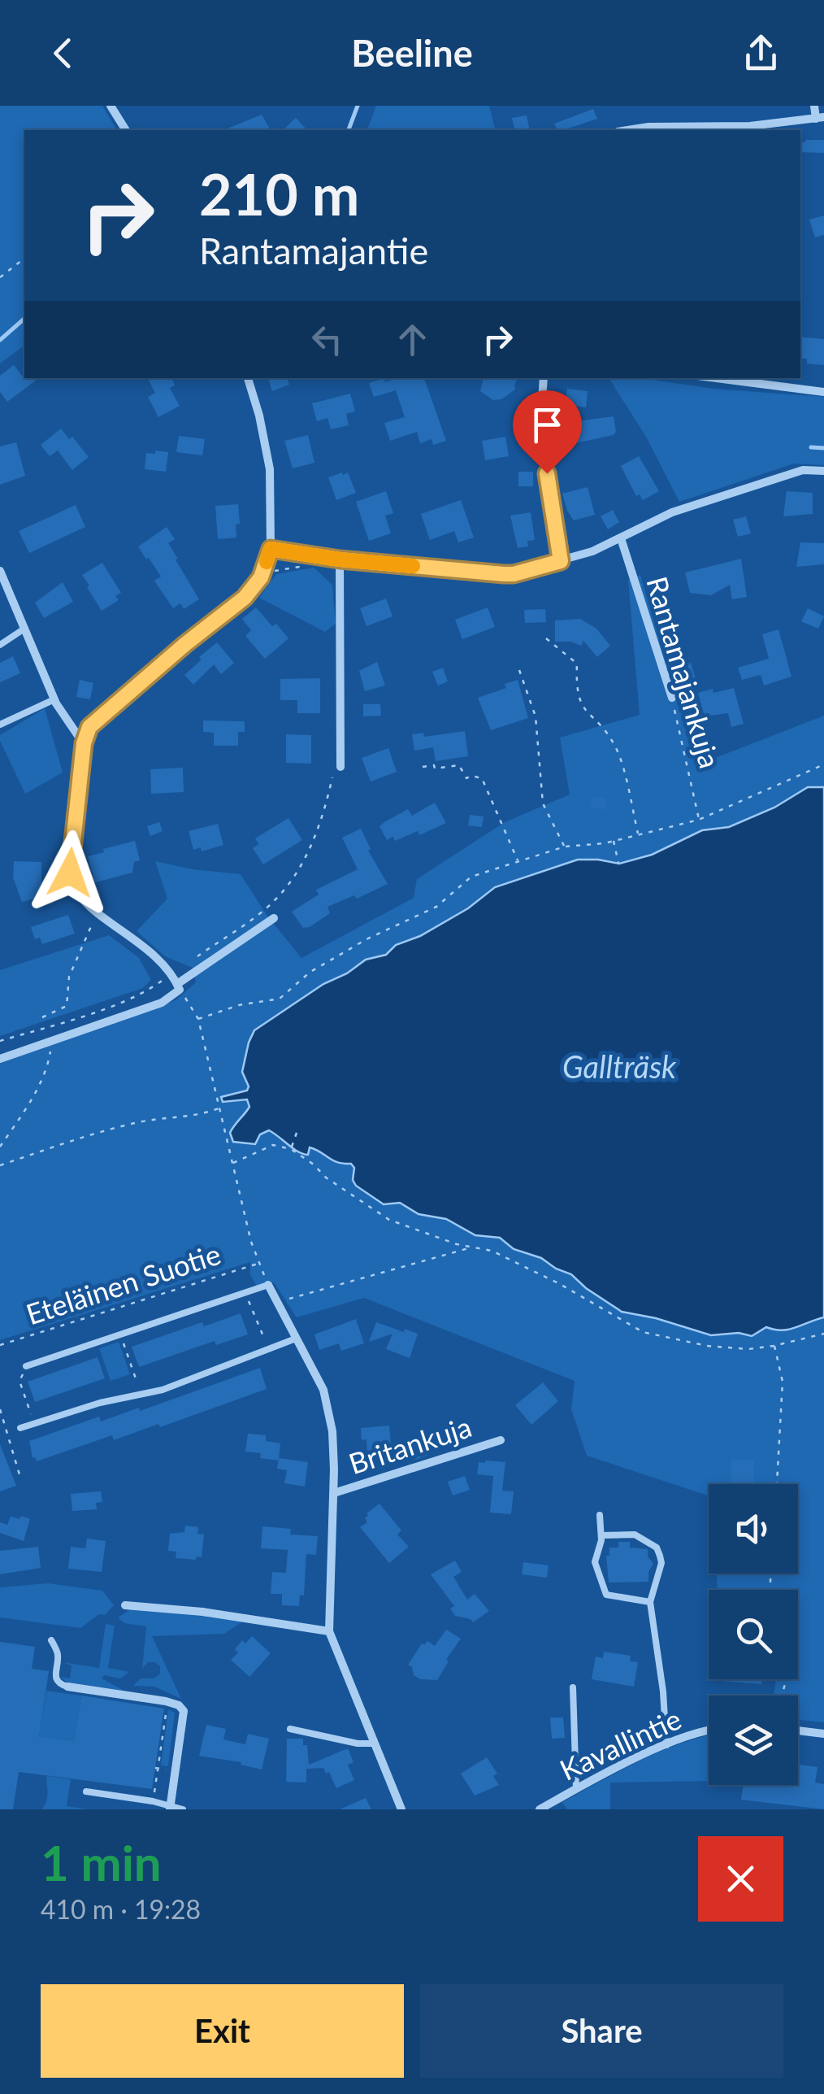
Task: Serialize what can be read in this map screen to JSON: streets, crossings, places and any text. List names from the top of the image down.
{
  "streets": {
    "street": ["Rantamajankuja", "Britankuja", "Kavallintie"],
    "path": ["Eteläinen Suotie"]
  },
  "water": ["Gallträsk"],
  "page": {
    "header": "Beeline",
    "turn": ["210 m", "Rantamajantie"],
    "heading": ["1 min", "410 m · 19:28"],
    "buttons": ["Exit", "Share"]
  }
}
